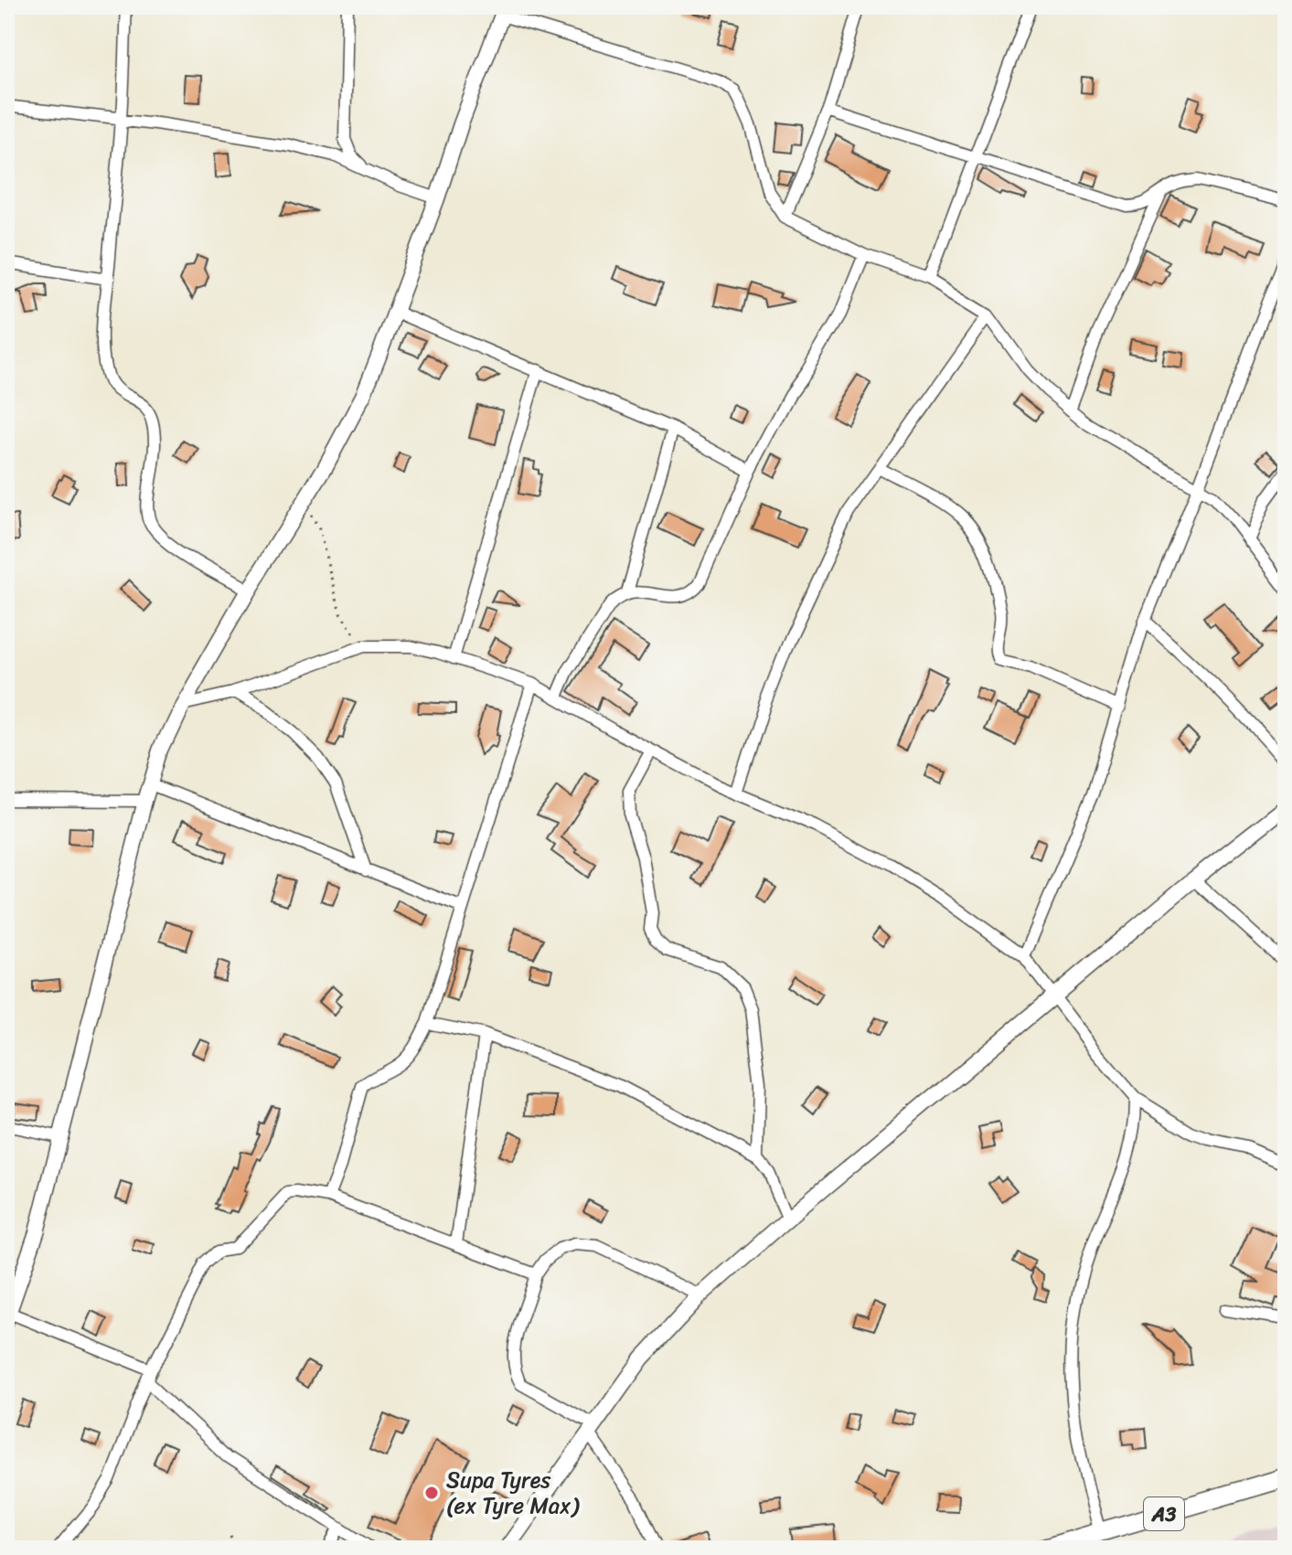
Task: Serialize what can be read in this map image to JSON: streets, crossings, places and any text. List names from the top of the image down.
{
  "streets": {
    "highway": ["A3"]
  },
  "places": ["Supa Tyres (ex Tyre Max)"]
}
